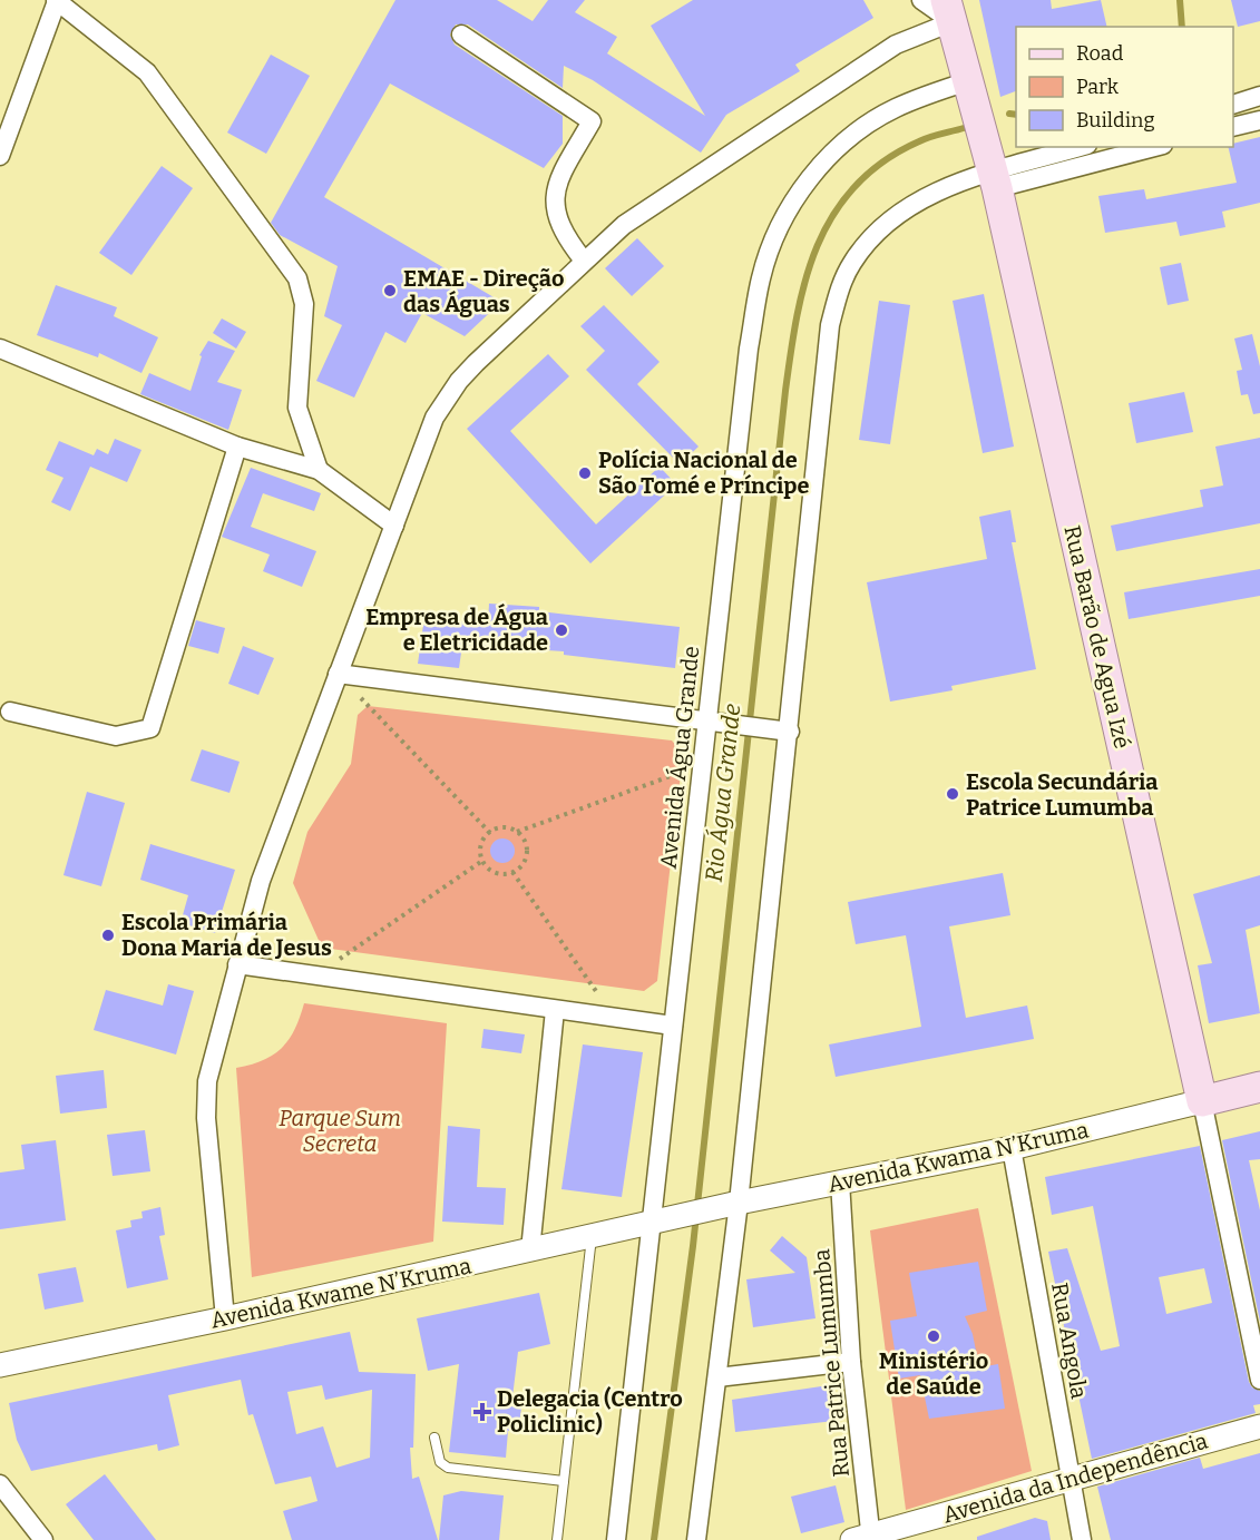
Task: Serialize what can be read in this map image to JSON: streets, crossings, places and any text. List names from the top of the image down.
{
  "streets": {
    "main road": ["Rua Barão de Agua Izé"],
    "street": [
      "Avenida Água Grande",
      "Avenida Kwama N’Kruma",
      "Avenida Kwame N’Kruma",
      "Rua Angola",
      "Rua Patrice Lumumba",
      "Avenida da Independência"
    ]
  },
  "crossings": [
    ["Rua Barão de Agua Izé", "Avenida Água Grande"],
    ["Rua Barão de Agua Izé", "Avenida Kwama N’Kruma"],
    ["Avenida Água Grande", "Avenida Kwame N’Kruma"],
    ["Avenida Kwama N’Kruma", "Avenida Kwame N’Kruma"],
    ["Avenida Kwama N’Kruma", "Rua Angola"],
    ["Avenida Kwama N’Kruma", "Rua Patrice Lumumba"],
    ["Rua Angola", "Avenida da Independência"],
    ["Rua Patrice Lumumba", "Avenida da Independência"]
  ],
  "water": ["Rio Água Grande"],
  "parks": ["Parque Sum Secreta"],
  "places": {
    "other": [
      "EMAE - Direção das Águas",
      "Polícia Nacional de São Tomé e Príncipe",
      "Empresa de Água e Eletricidade",
      "Escola Secundária Patrice Lumumba",
      "Escola Primária Dona Maria de Jesus",
      "Ministério de Saúde"
    ],
    "health": ["Delegacia (Centro Policlinic)"]
  },
  "legend": ["Road", "Park", "Building"]
}
